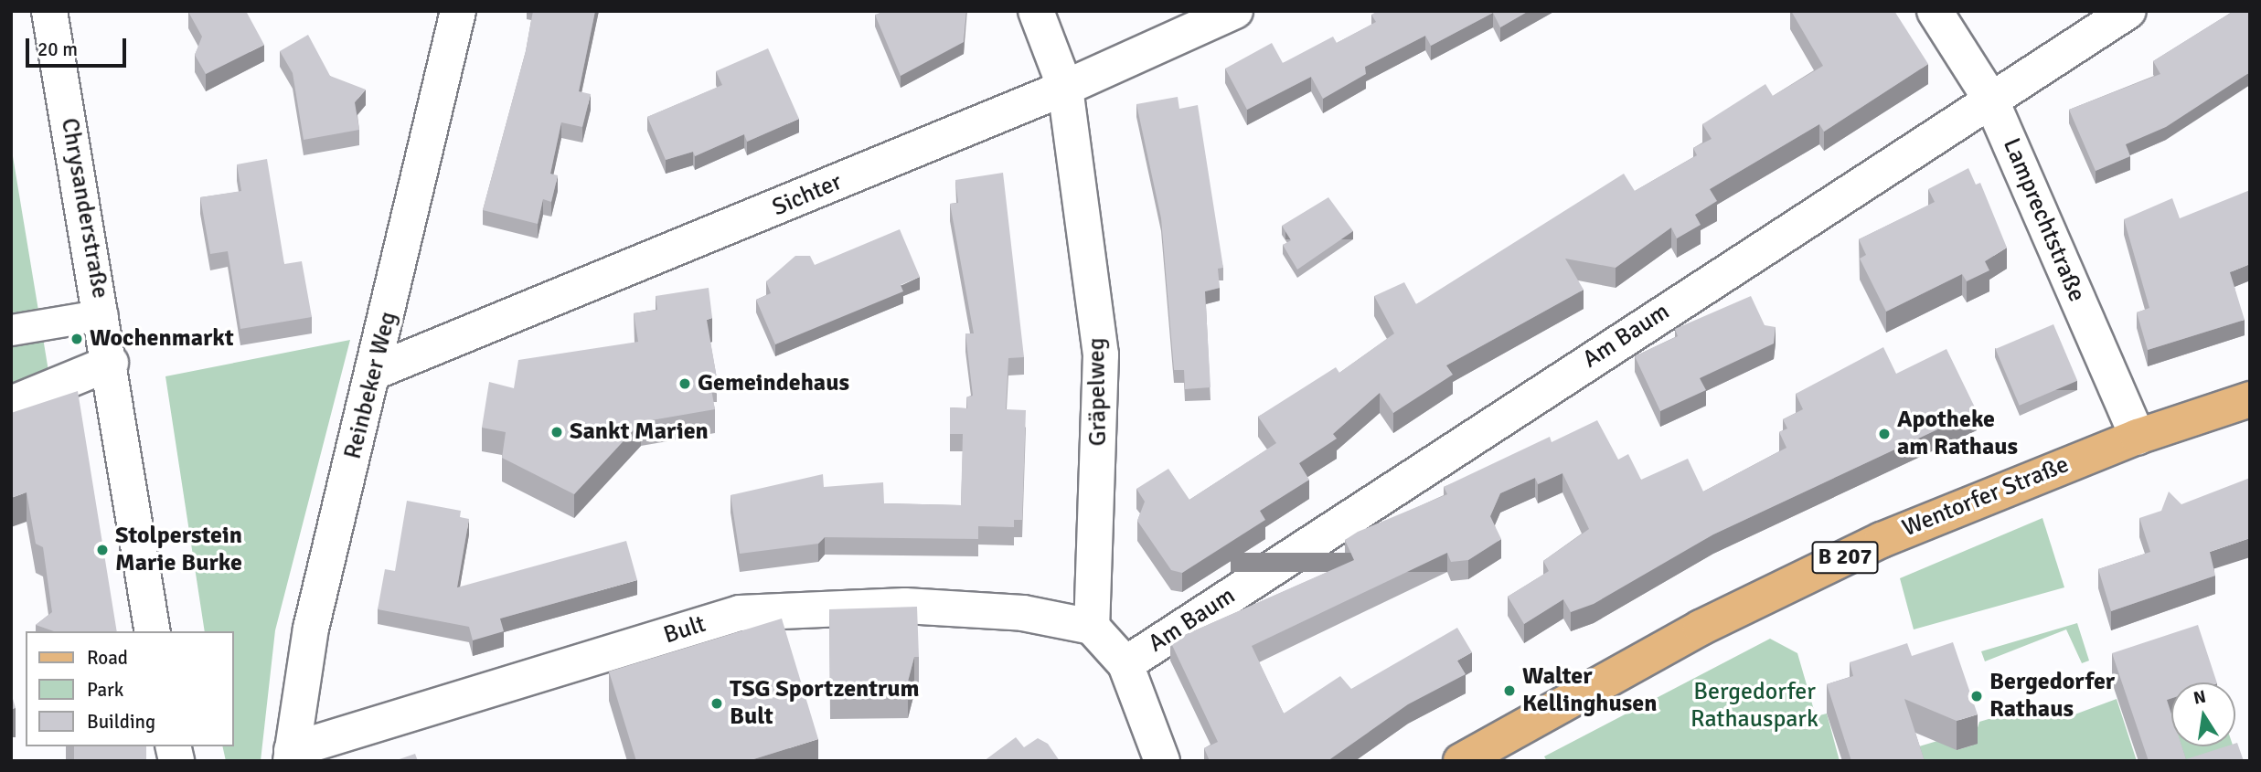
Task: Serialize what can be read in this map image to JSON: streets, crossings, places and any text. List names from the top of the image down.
{
  "streets": {
    "main road": ["Wentorfer Straße", "B 207"],
    "street": [
      "Sichter",
      "Chrysanderstraße",
      "Lamprechtstraße",
      "Am Baum",
      "Reinbeker Weg",
      "Gräpelweg",
      "Bult"
    ]
  },
  "crossings": [
    ["Sichter", "Reinbeker Weg"],
    ["Sichter", "Gräpelweg"],
    ["Lamprechtstraße", "Am Baum"],
    ["Lamprechtstraße", "Wentorfer Straße"],
    ["Reinbeker Weg", "Bult"],
    ["Gräpelweg", "Bult"]
  ],
  "parks": ["Bergedorfer Rathauspark"],
  "places": [
    "Wochenmarkt",
    "Gemeindehaus",
    "Sankt Marien",
    "Apotheke am Rathaus",
    "Stolperstein Marie Burke",
    "Walter Kellinghusen",
    "Bergedorfer Rathaus",
    "TSG Sportzentrum Bult"
  ],
  "legend": ["Road", "Park", "Building"],
  "scale_bar": "20 m",
  "north": "top"
}
